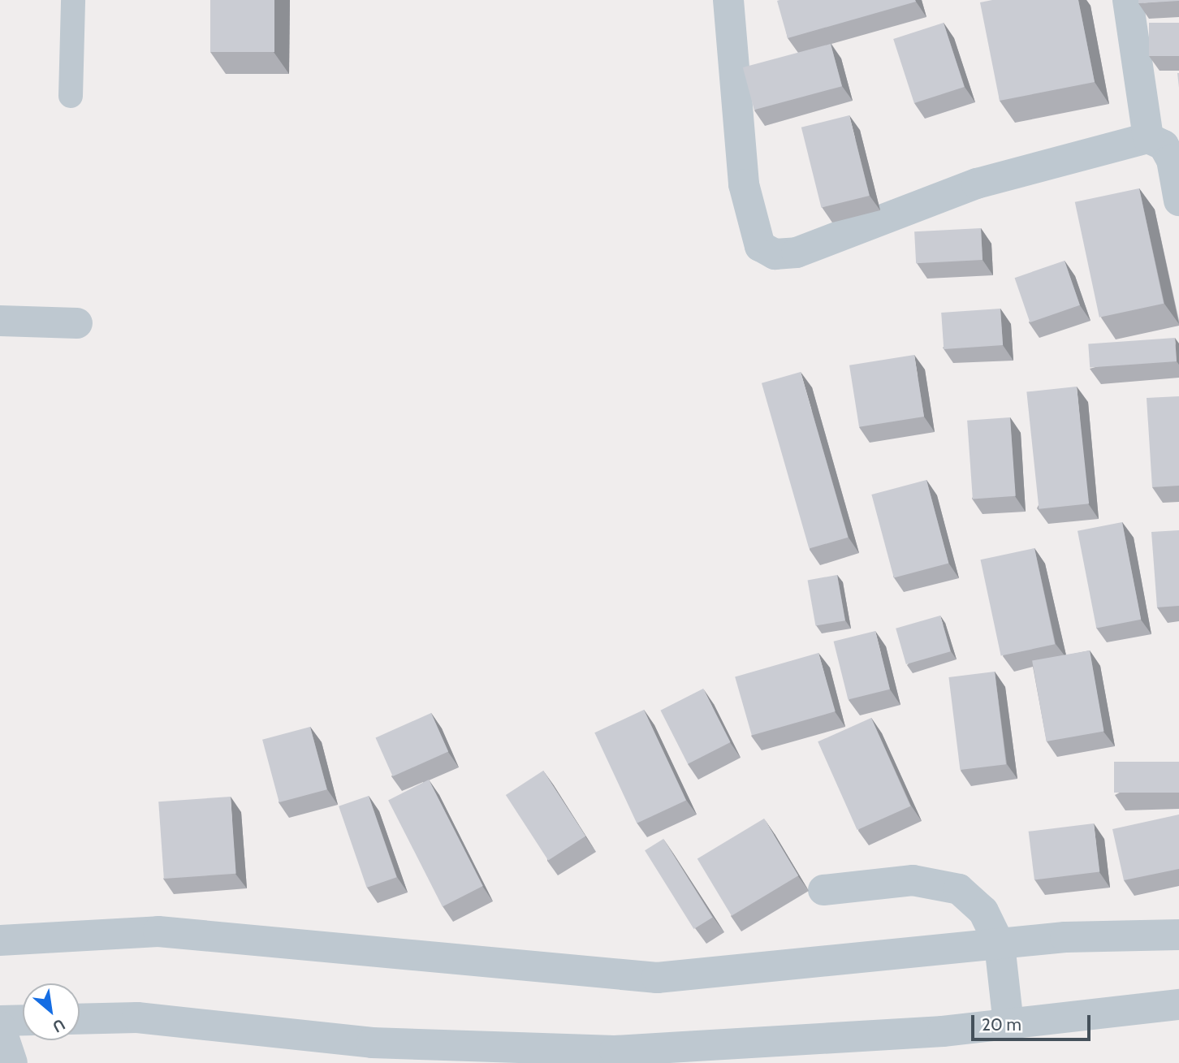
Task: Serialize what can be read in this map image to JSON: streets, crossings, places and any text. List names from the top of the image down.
{
  "scale_bar": "20 m",
  "north": "bottom right"
}
